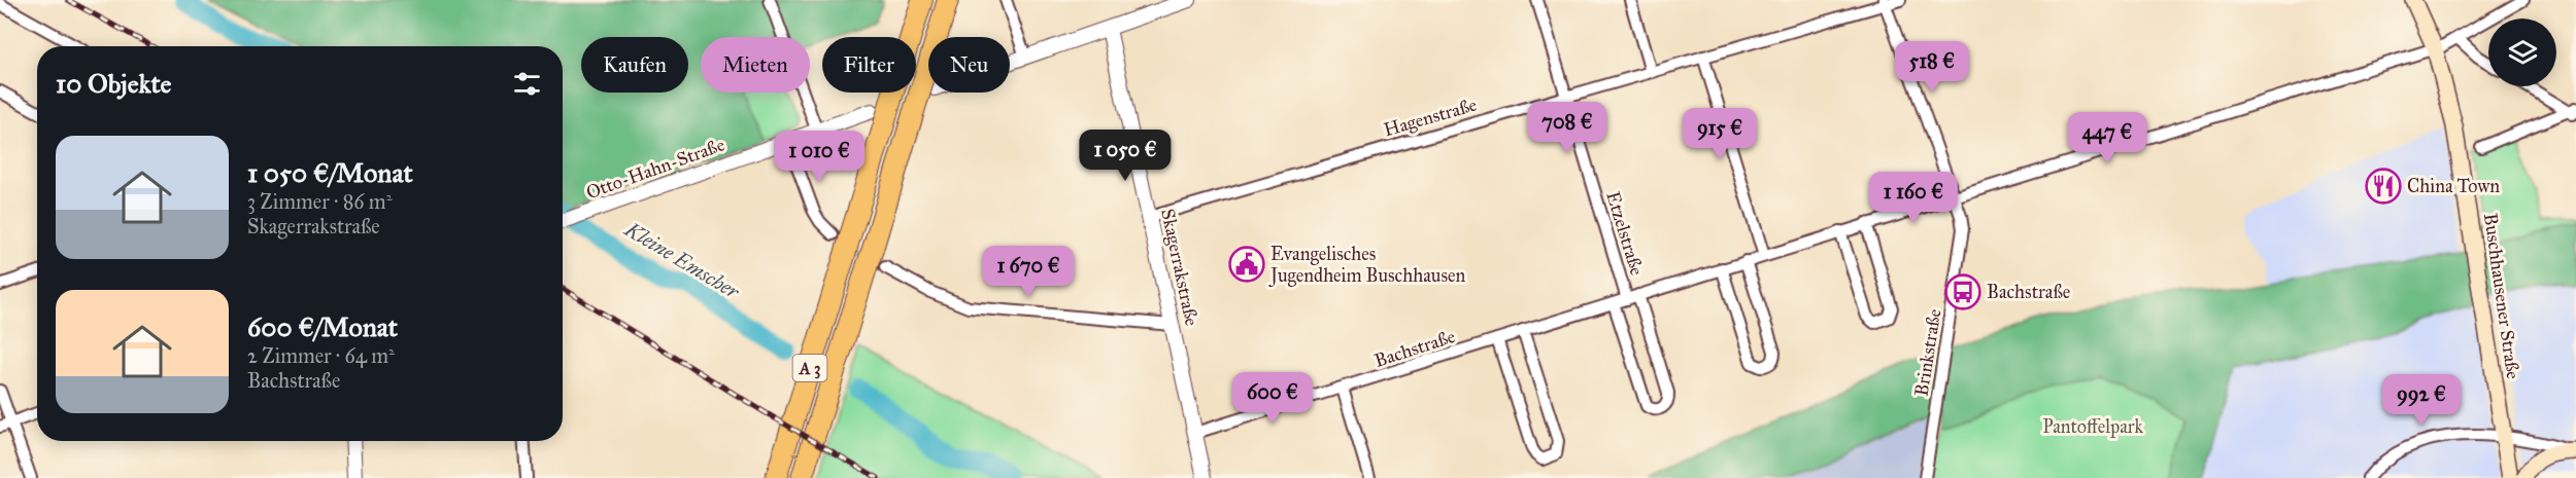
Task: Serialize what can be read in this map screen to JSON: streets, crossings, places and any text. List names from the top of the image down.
{
  "streets": {
    "highway": ["A 3"],
    "main road": ["Buschhausener Straße"],
    "street": [
      "Hagenstraße",
      "Otto-Hahn-Straße",
      "Etzelstraße",
      "Skagerrakstraße",
      "Bachstraße",
      "Brinkstraße"
    ]
  },
  "crossings": [
    ["Hagenstraße", "Etzelstraße"],
    ["Hagenstraße", "Skagerrakstraße"],
    ["Hagenstraße", "Brinkstraße"],
    ["Otto-Hahn-Straße", "A 3"],
    ["Etzelstraße", "Bachstraße"],
    ["Skagerrakstraße", "Bachstraße"],
    ["Buschhausener Straße", "Bachstraße"],
    ["Bachstraße", "Brinkstraße"]
  ],
  "water": ["Kleine Emscher"],
  "parks": ["Pantoffelpark"],
  "places": {
    "restaurant": ["China Town"],
    "public building": ["Evangelisches Jugendheim Buschhausen"],
    "bus stop": ["Bachstraße"]
  },
  "page": {
    "chip": [
      "Kaufen",
      "Mieten",
      "Filter",
      "Neu"
    ],
    "price": [
      "518 €",
      "708 €",
      "915 €",
      "447 €",
      "1 050 €",
      "1 010 €",
      "1 160 €",
      "1 670 €",
      "600 €",
      "992 €"
    ],
    "heading": "10 Objekte",
    "list": [
      {
        "name": "1 050 €/Monat",
        "note": "3 Zimmer · 86 m² · Skagerrakstraße"
      },
      {
        "name": "600 €/Monat",
        "note": "2 Zimmer · 64 m² · Bachstraße"
      }
    ]
  }
}
